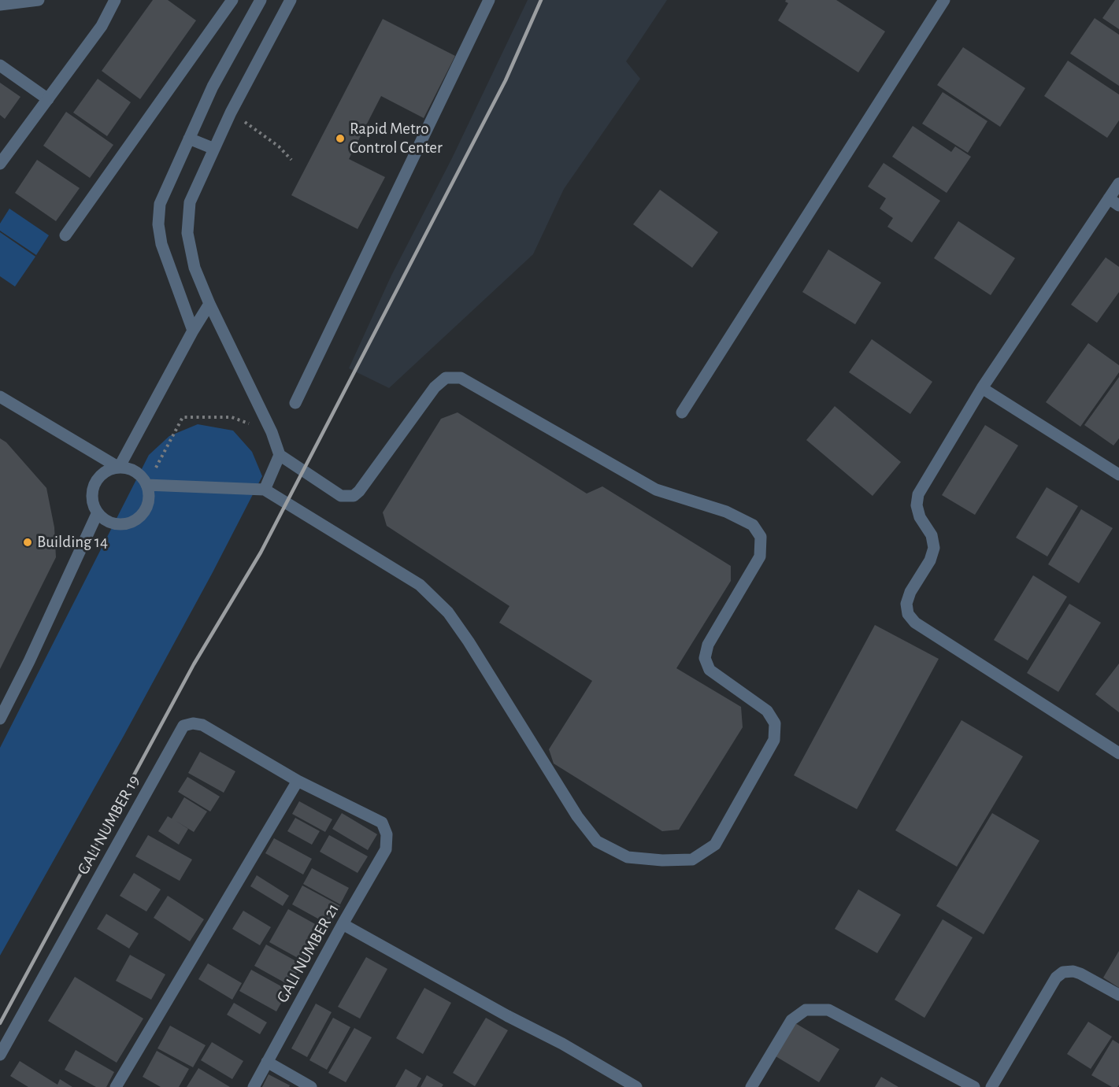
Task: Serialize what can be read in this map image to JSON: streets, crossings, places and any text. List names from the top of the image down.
{
  "streets": {
    "street": ["GALI NUMBER 19", "GALI NUMBER 21"]
  },
  "crossings": [
    ["GALI NUMBER 19", "GALI NUMBER 21"]
  ],
  "places": ["Rapid Metro Control Center", "Building 14"]
}
